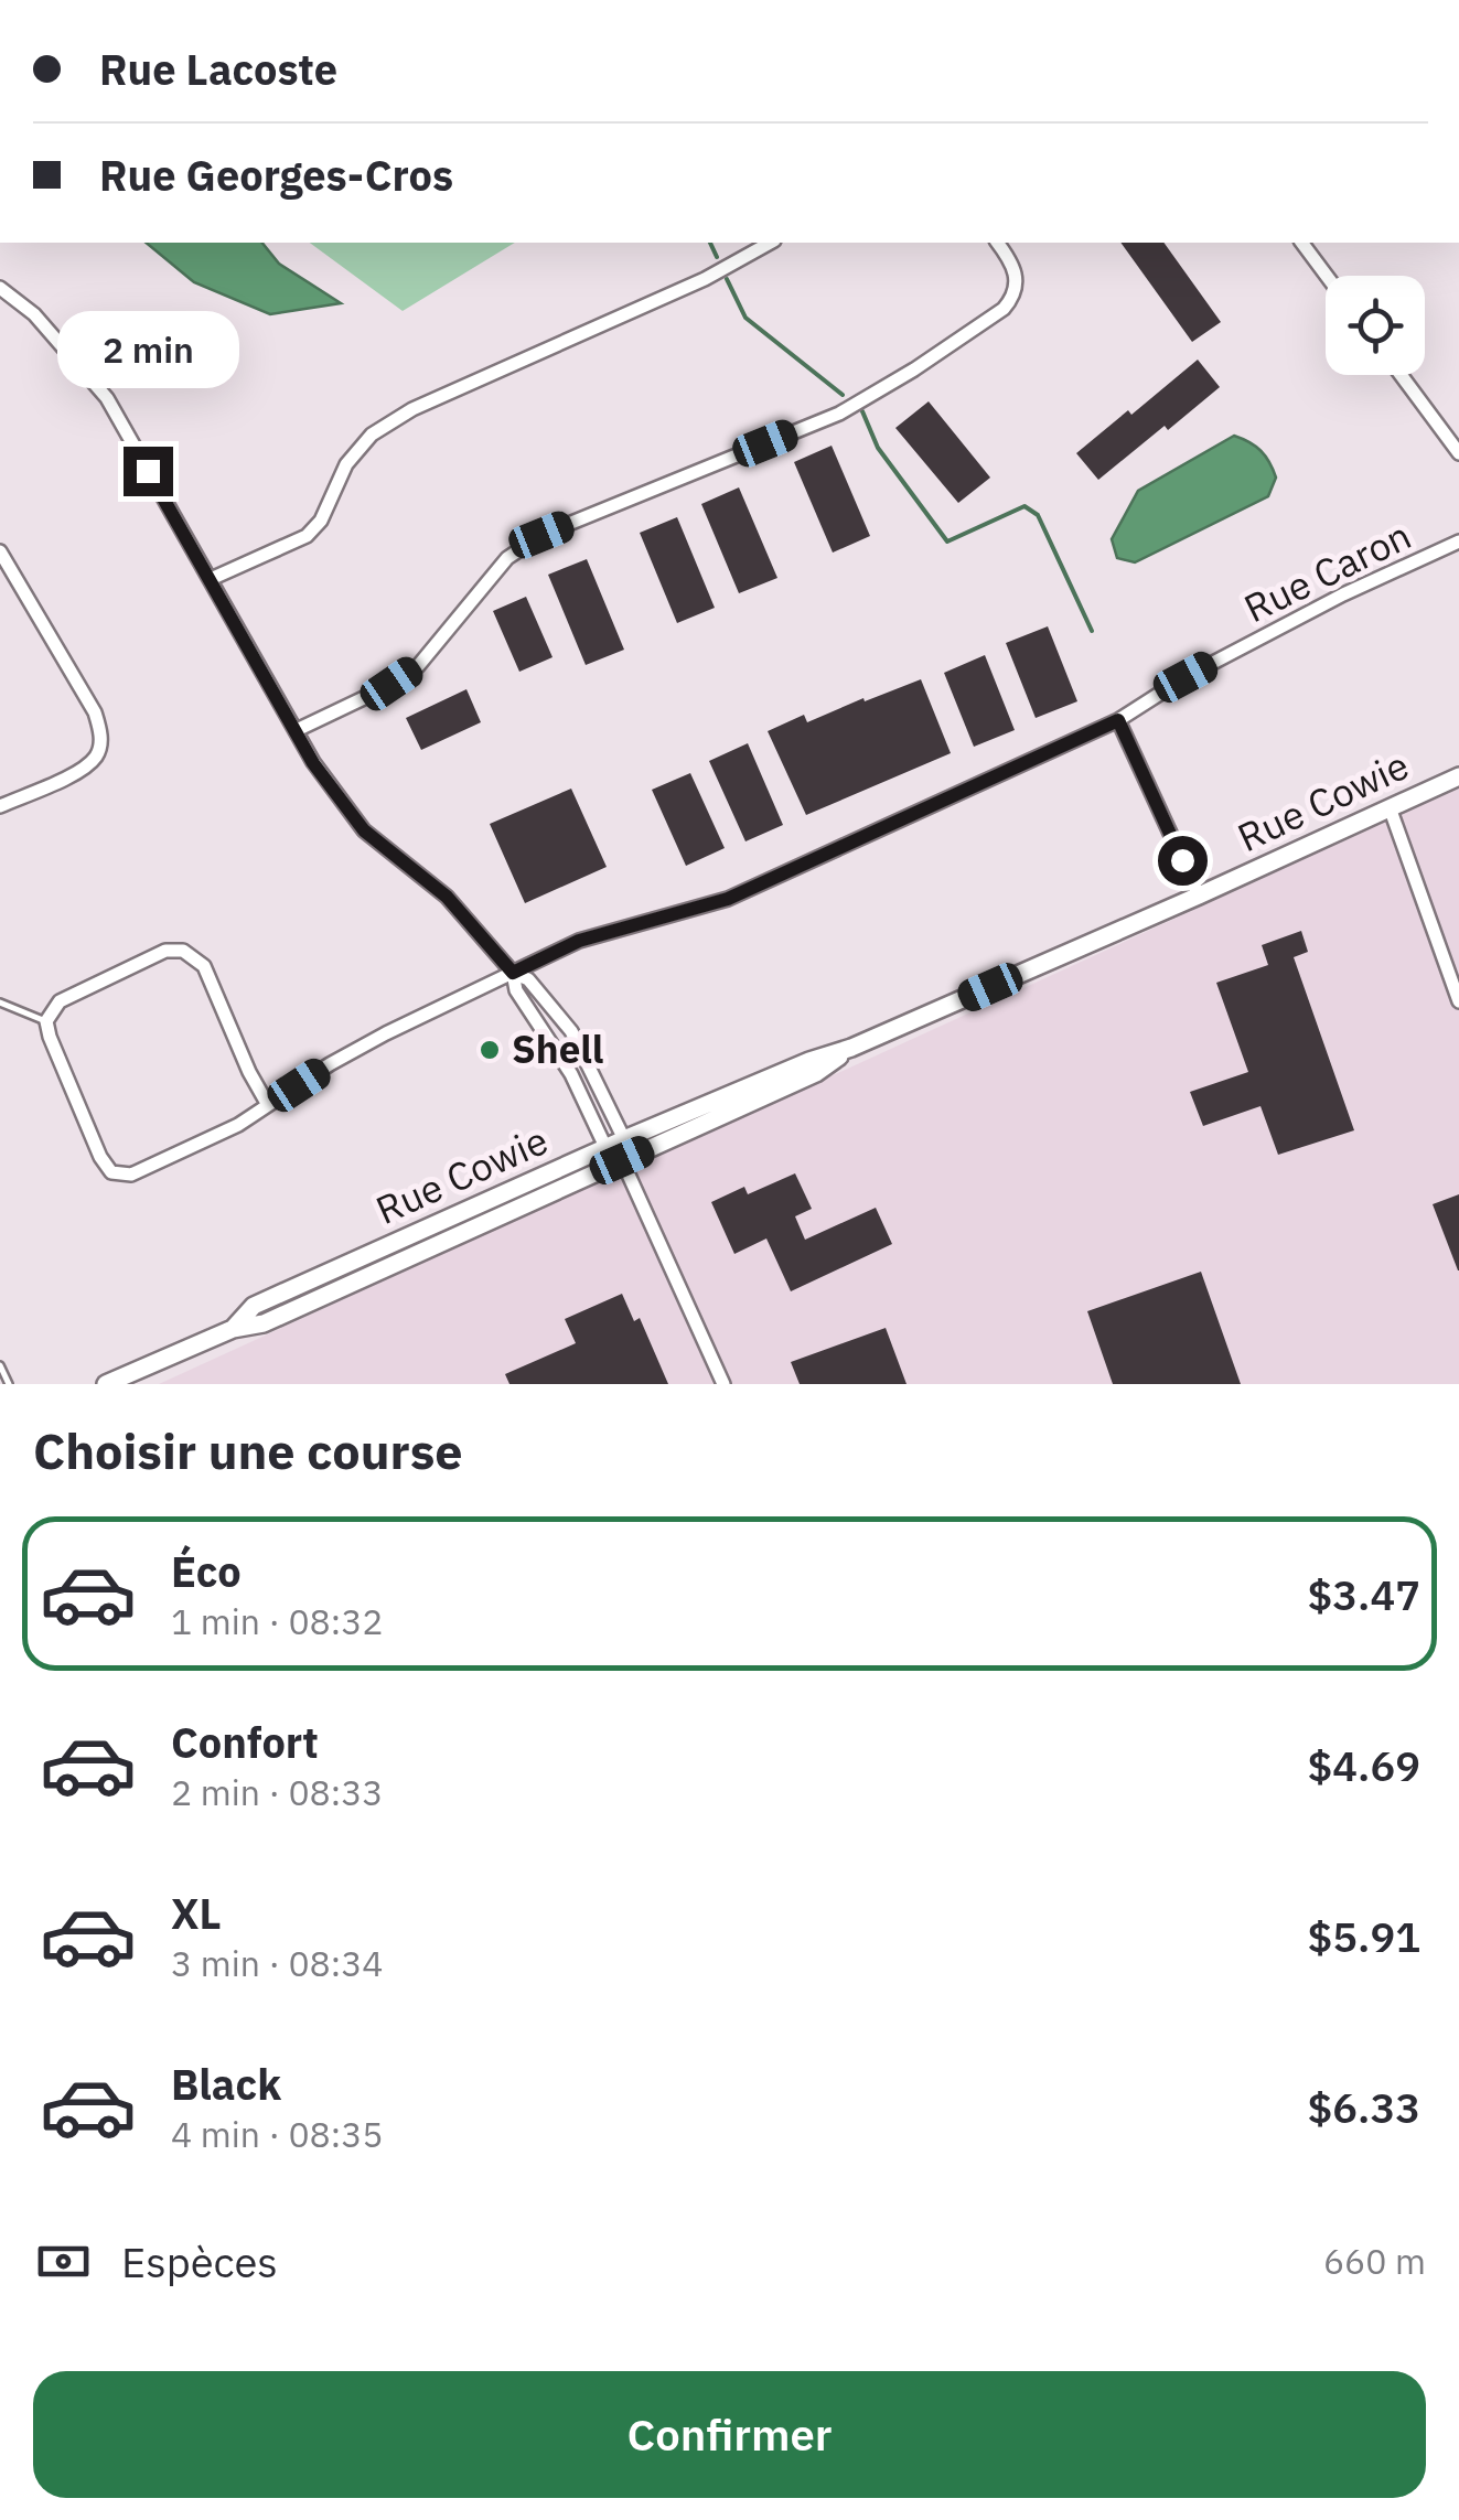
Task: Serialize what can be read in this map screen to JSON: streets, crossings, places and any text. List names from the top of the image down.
{
  "streets": {
    "main road": ["Rue Cowie"],
    "street": ["Rue Caron"]
  },
  "places": ["Shell"],
  "page": {
    "banner": ["Rue Lacoste", "Rue Georges-Cros"],
    "bubble": "2 min",
    "heading": "Choisir une course",
    "list": [
      {
        "name": "Éco",
        "note": "1 min · 08:32",
        "value": "$3.47"
      },
      {
        "name": "Confort",
        "note": "2 min · 08:33",
        "value": "$4.69"
      },
      {
        "name": "XL",
        "note": "3 min · 08:34",
        "value": "$5.91"
      },
      {
        "name": "Black",
        "note": "4 min · 08:35",
        "value": "$6.33"
      }
    ],
    "pay": ["Espèces", "660 m"],
    "buttons": "Confirmer"
  }
}
